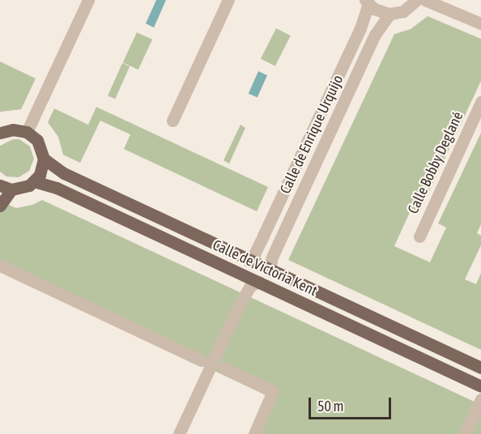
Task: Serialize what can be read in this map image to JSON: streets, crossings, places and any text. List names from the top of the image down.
{
  "streets": {
    "main road": ["Calle de Victoria Kent"],
    "street": ["Calle de Enrique Urquijo", "Calle Bobby Deglané"]
  },
  "crossings": [
    ["Calle de Enrique Urquijo", "Calle de Victoria Kent"]
  ],
  "scale_bar": "50 m"
}
